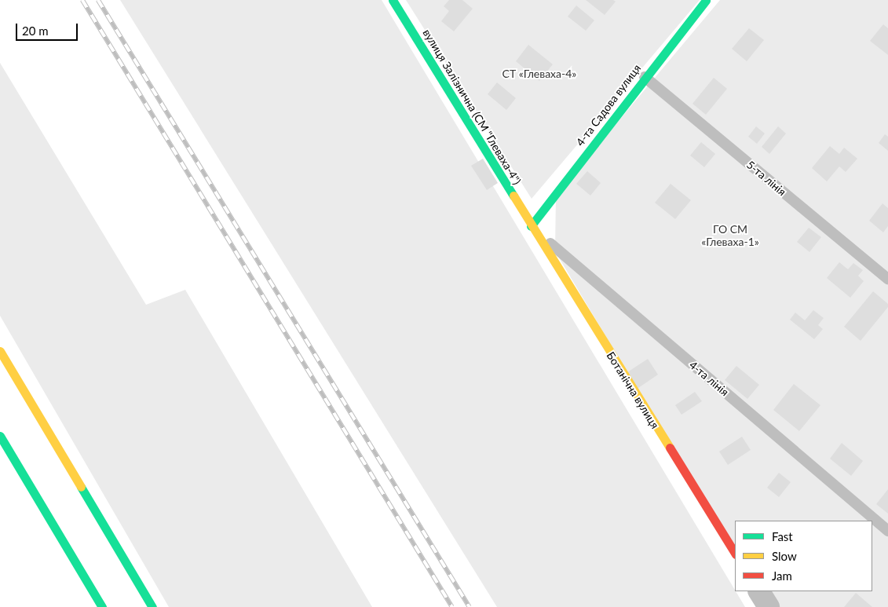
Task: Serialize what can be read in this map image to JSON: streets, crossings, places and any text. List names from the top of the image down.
{
  "streets": {
    "main road": ["4-та Садова вулиця", "вулиця Залізнична (СМ \"Глеваха-4\")", "Ботанічна вулиця"],
    "lane": ["5-та лінія", "4-та лінія"]
  },
  "crossings": [
    ["4-та Садова вулиця", "вулиця Залізнична (СМ \"Глеваха-4\")"],
    ["4-та Садова вулиця", "5-та лінія"],
    ["4-та Садова вулиця", "4-та лінія"],
    ["4-та Садова вулиця", "Ботанічна вулиця"],
    ["вулиця Залізнична (СМ \"Глеваха-4\")", "4-та лінія"],
    ["вулиця Залізнична (СМ \"Глеваха-4\")", "Ботанічна вулиця"],
    ["4-та лінія", "Ботанічна вулиця"]
  ],
  "parks": ["СТ «Глеваха-4»", "ГО СМ «Глеваха-1»"],
  "legend": ["Fast", "Slow", "Jam"],
  "scale_bar": "20 m"
}
